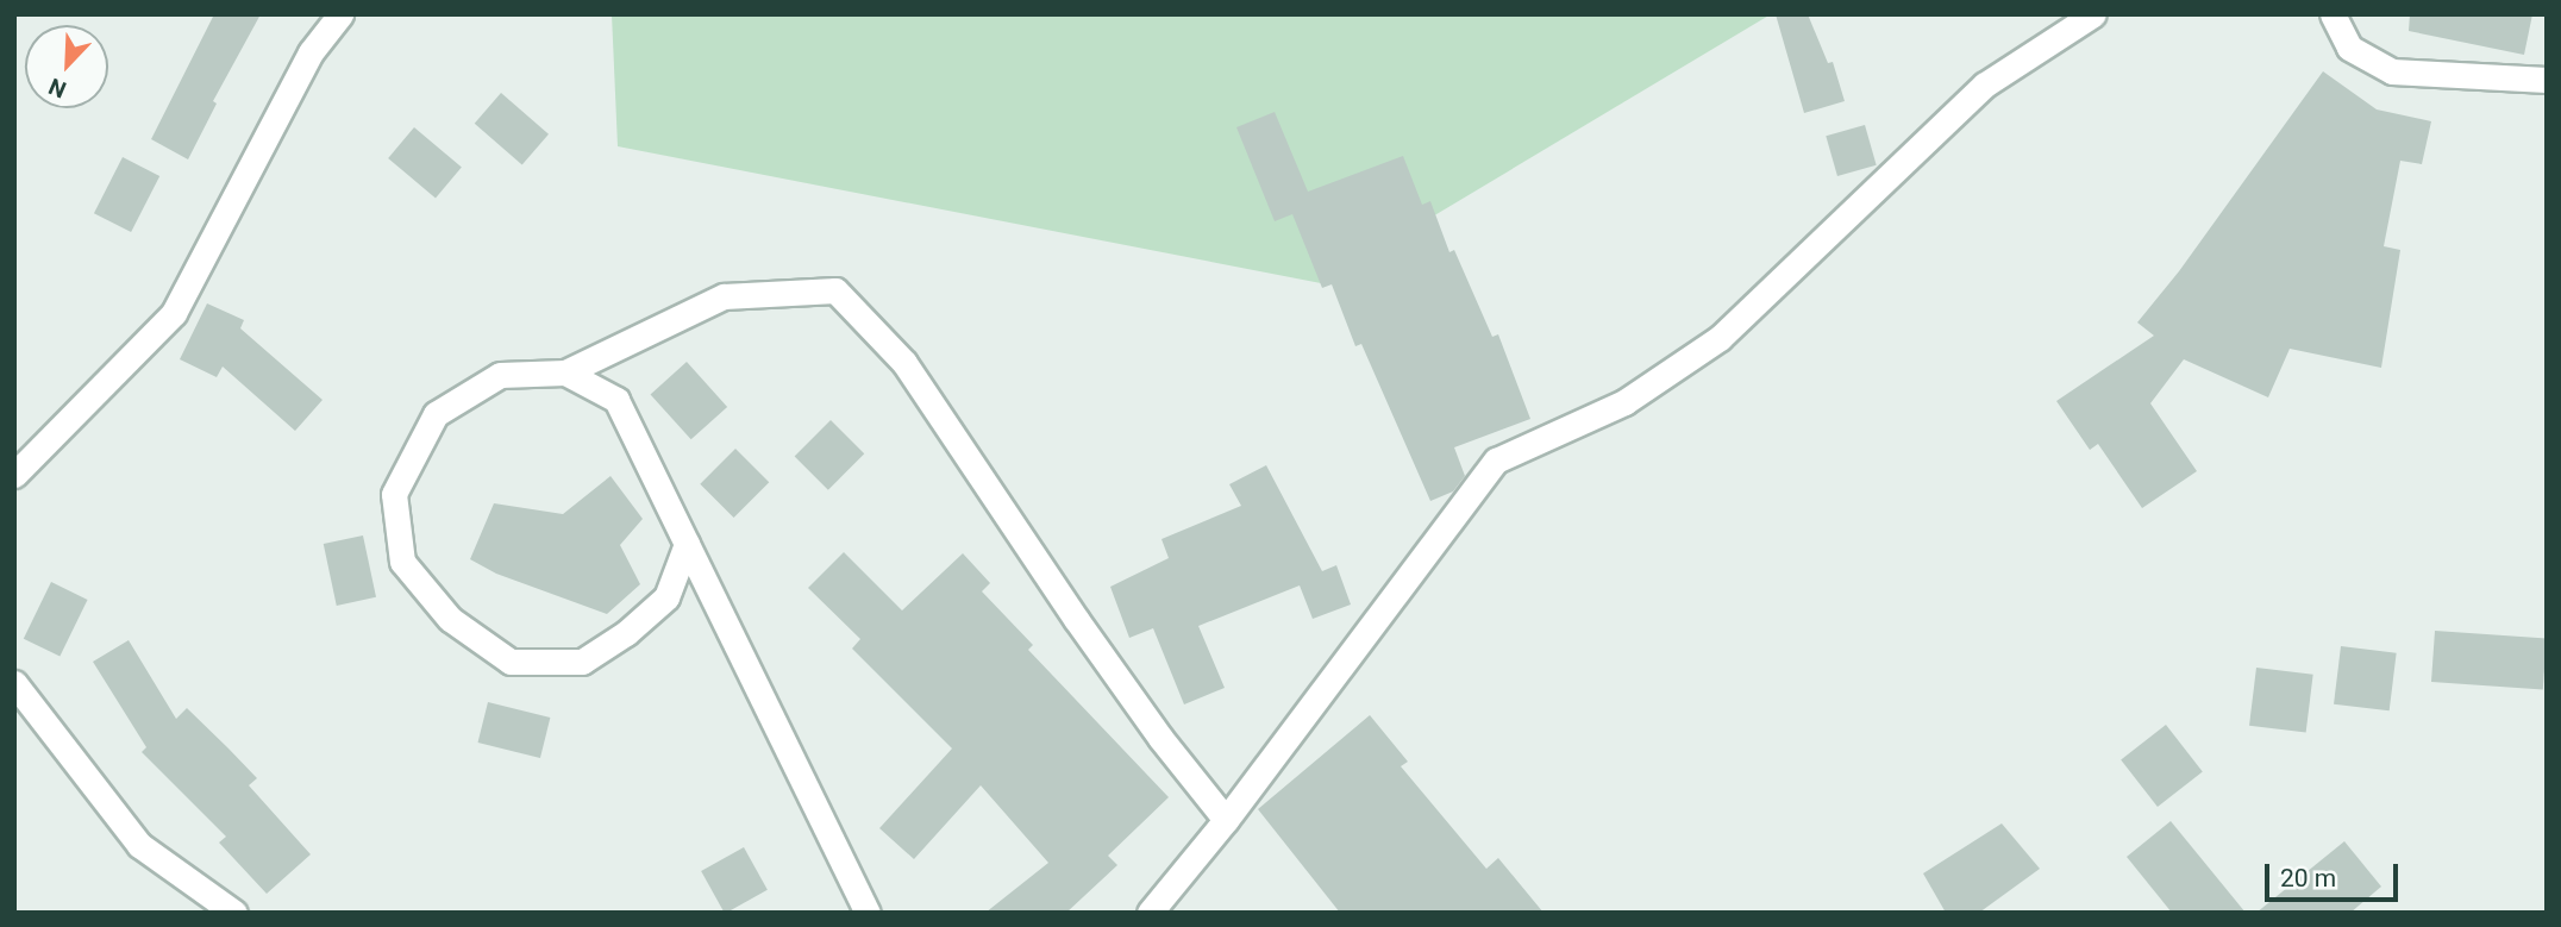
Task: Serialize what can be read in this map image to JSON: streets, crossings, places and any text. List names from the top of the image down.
{
  "scale_bar": "20 m",
  "north": "bottom left"
}
